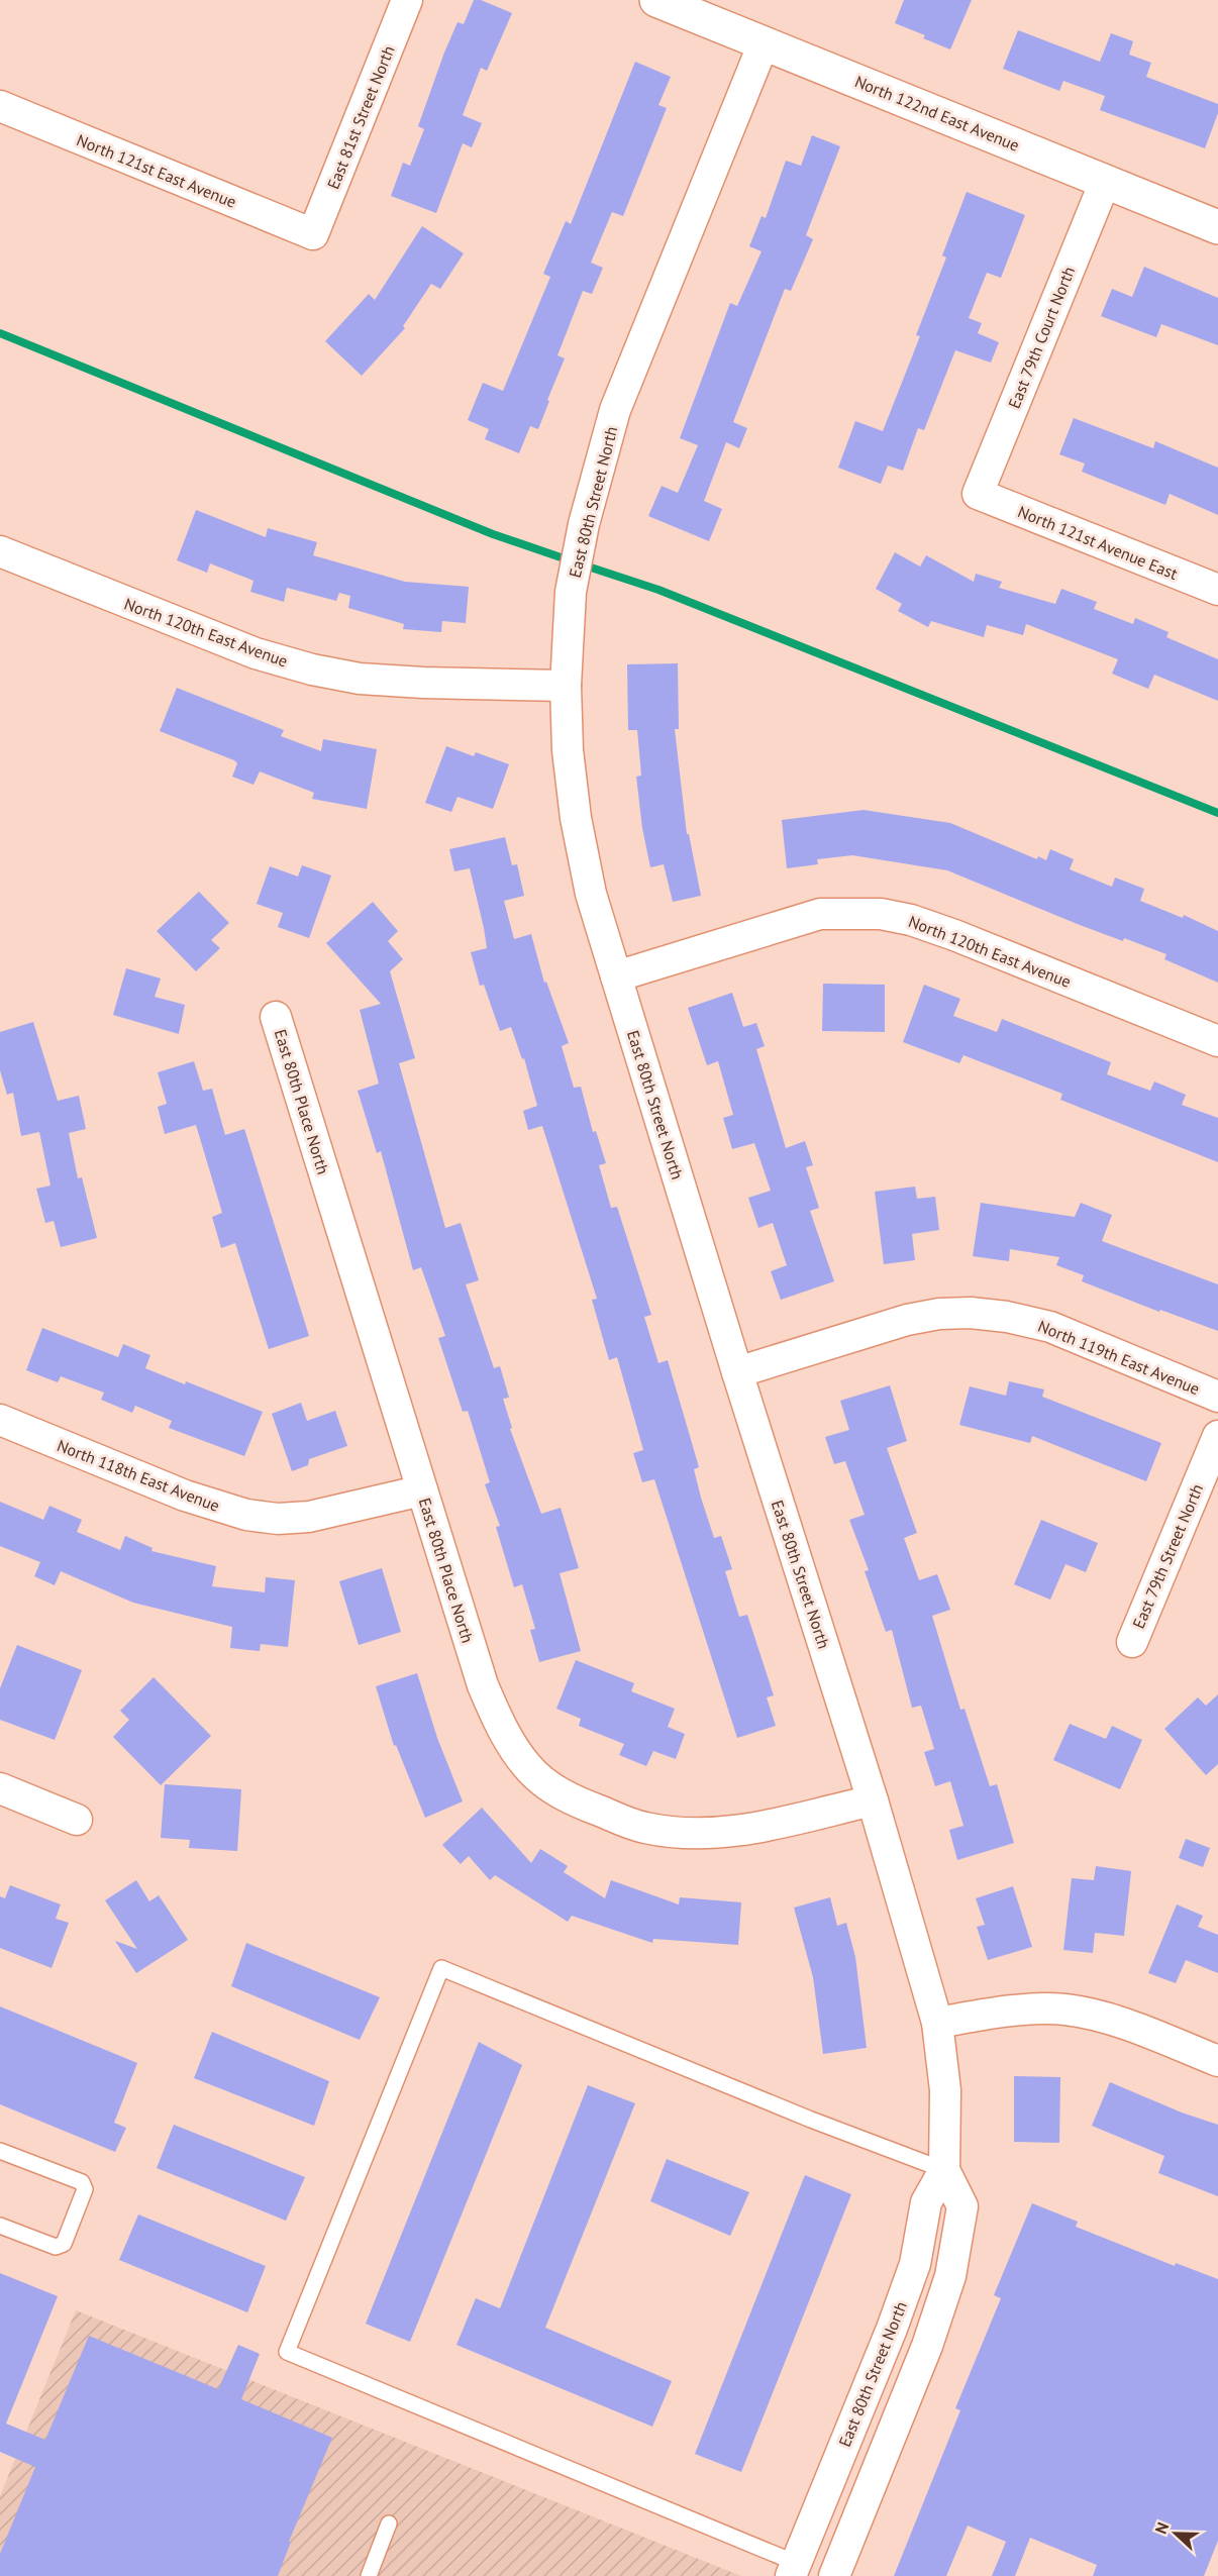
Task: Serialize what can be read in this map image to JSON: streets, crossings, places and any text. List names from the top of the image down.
{
  "streets": {
    "street": [
      "North 122nd East Avenue",
      "East 81st Street North",
      "North 121st East Avenue",
      "East 79th Court North",
      "East 80th Street North",
      "North 121st Avenue East",
      "North 120th East Avenue",
      "East 80th Place North",
      "North 119th East Avenue",
      "North 118th East Avenue",
      "East 79th Street North"
    ]
  },
  "crossings": [
    ["North 122nd East Avenue", "East 79th Court North"],
    ["North 122nd East Avenue", "East 80th Street North"],
    ["East 81st Street North", "North 121st East Avenue"],
    ["East 79th Court North", "North 121st Avenue East"],
    ["East 80th Street North", "North 120th East Avenue"],
    ["East 80th Street North", "East 80th Place North"],
    ["East 80th Street North", "North 119th East Avenue"],
    ["East 80th Place North", "North 118th East Avenue"]
  ],
  "north": "left"
}
